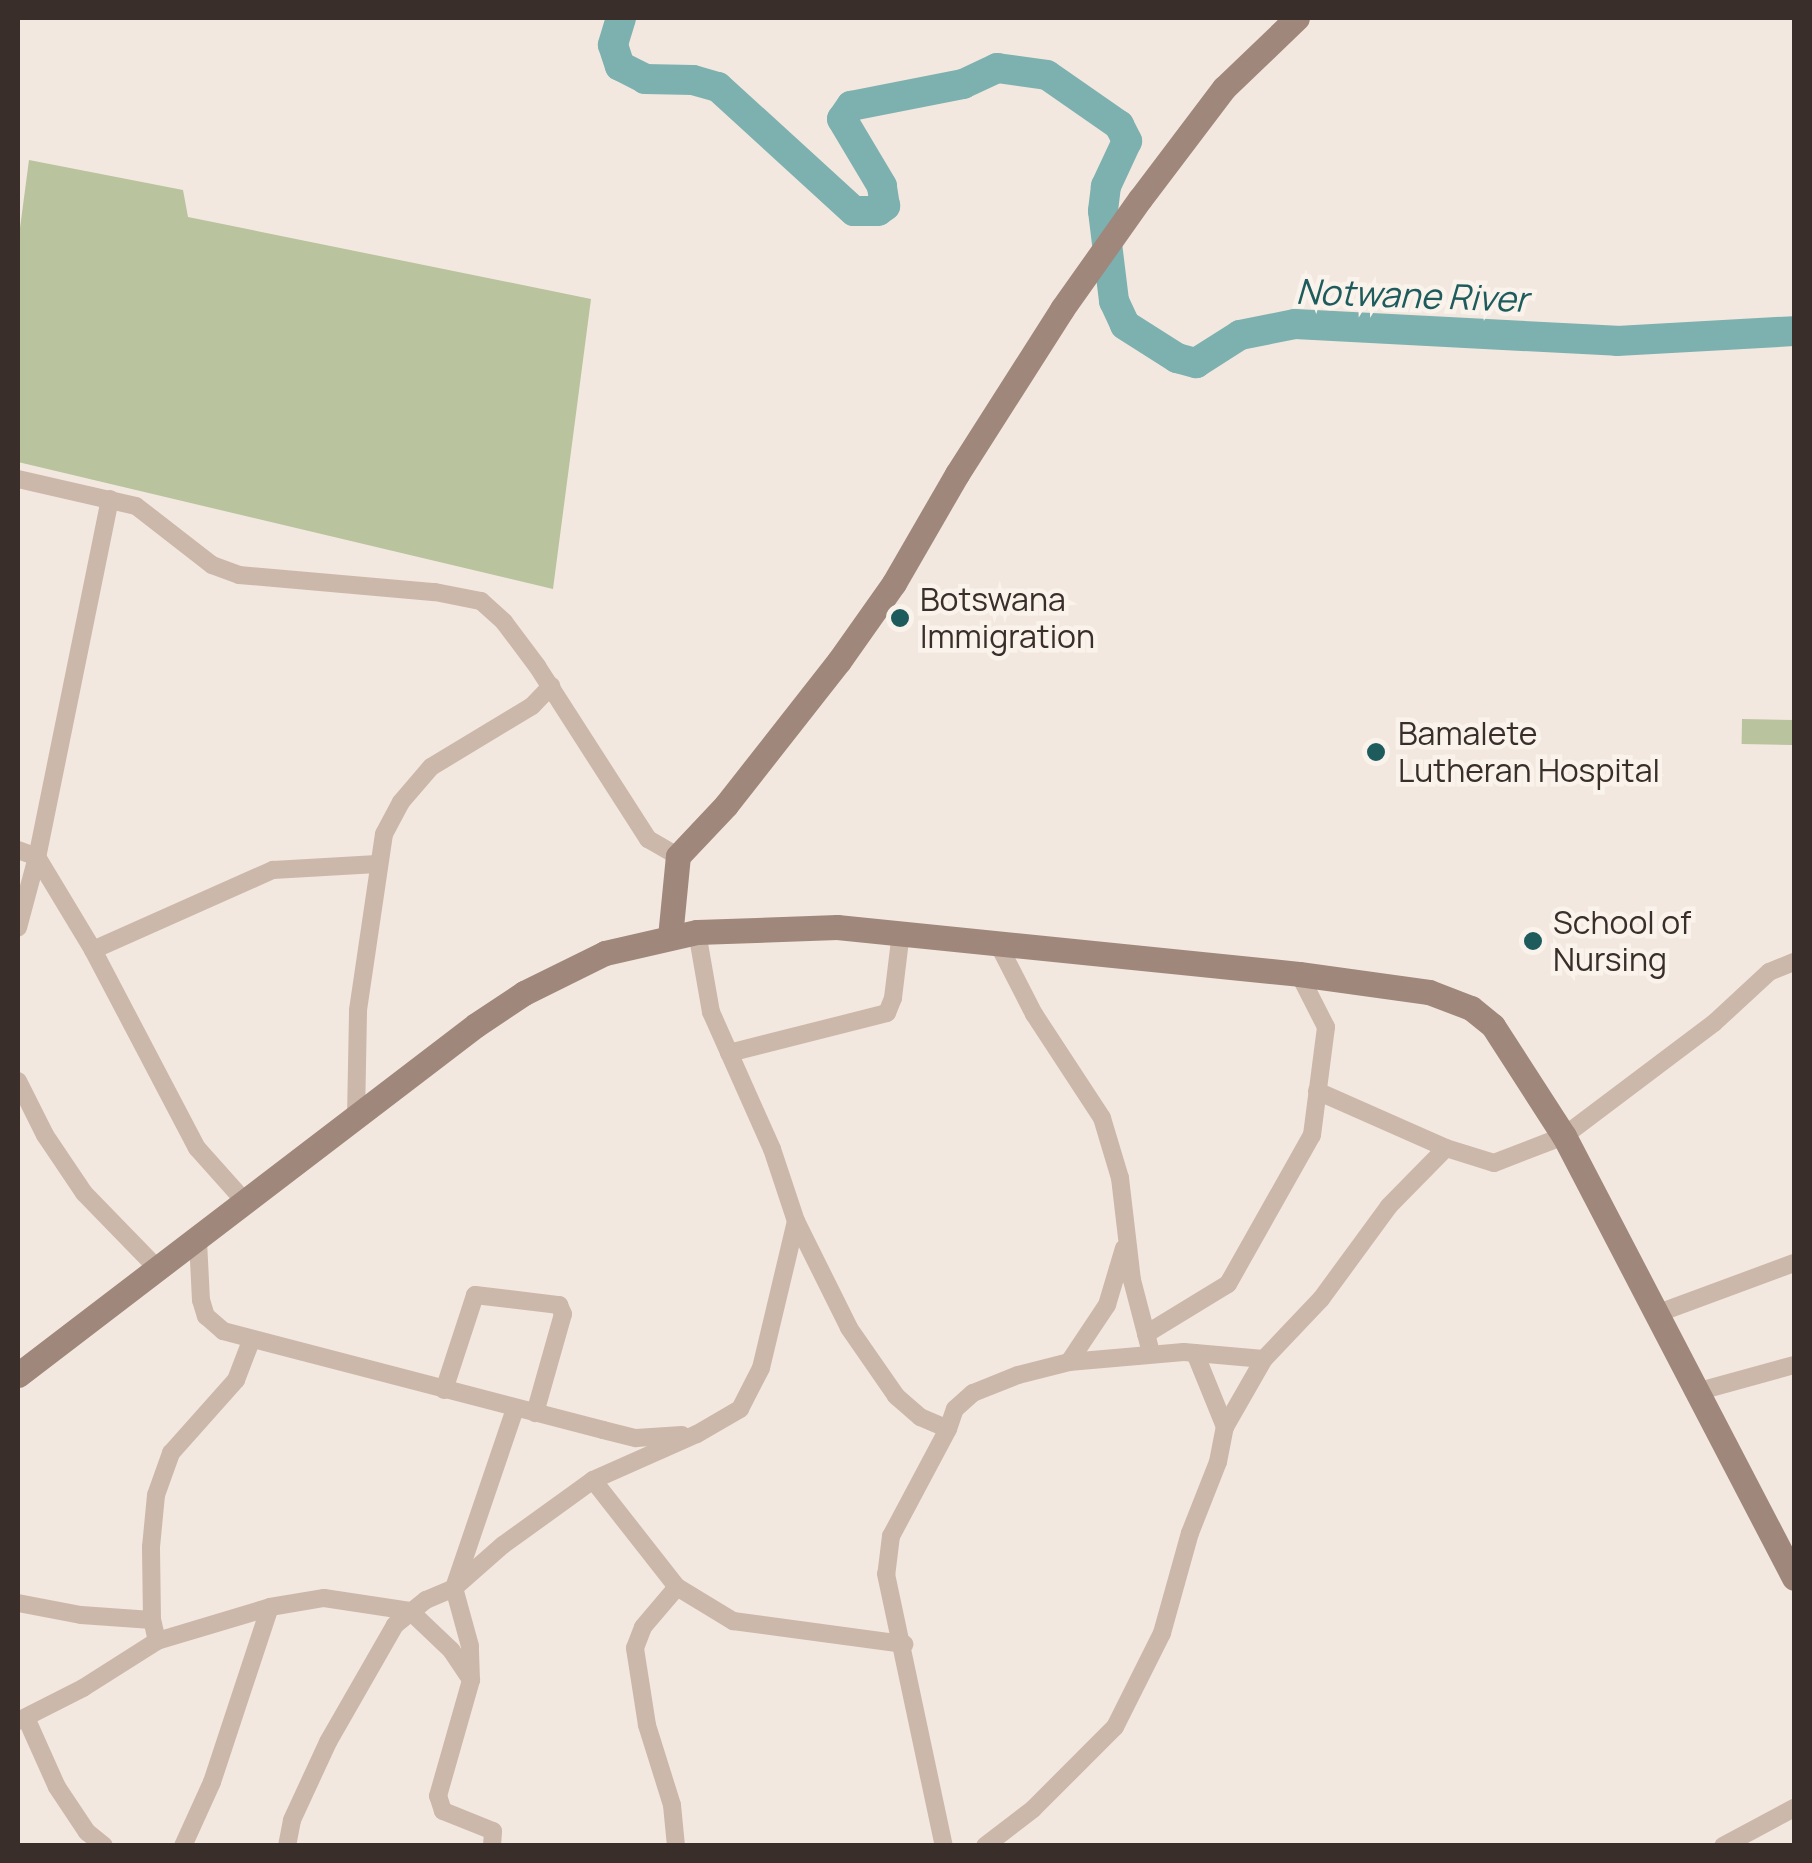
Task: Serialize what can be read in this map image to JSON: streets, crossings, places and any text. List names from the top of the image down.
{
  "water": ["Notwane River"],
  "places": ["Botswana Immigration", "Bamalete Lutheran Hospital", "School of Nursing"]
}
